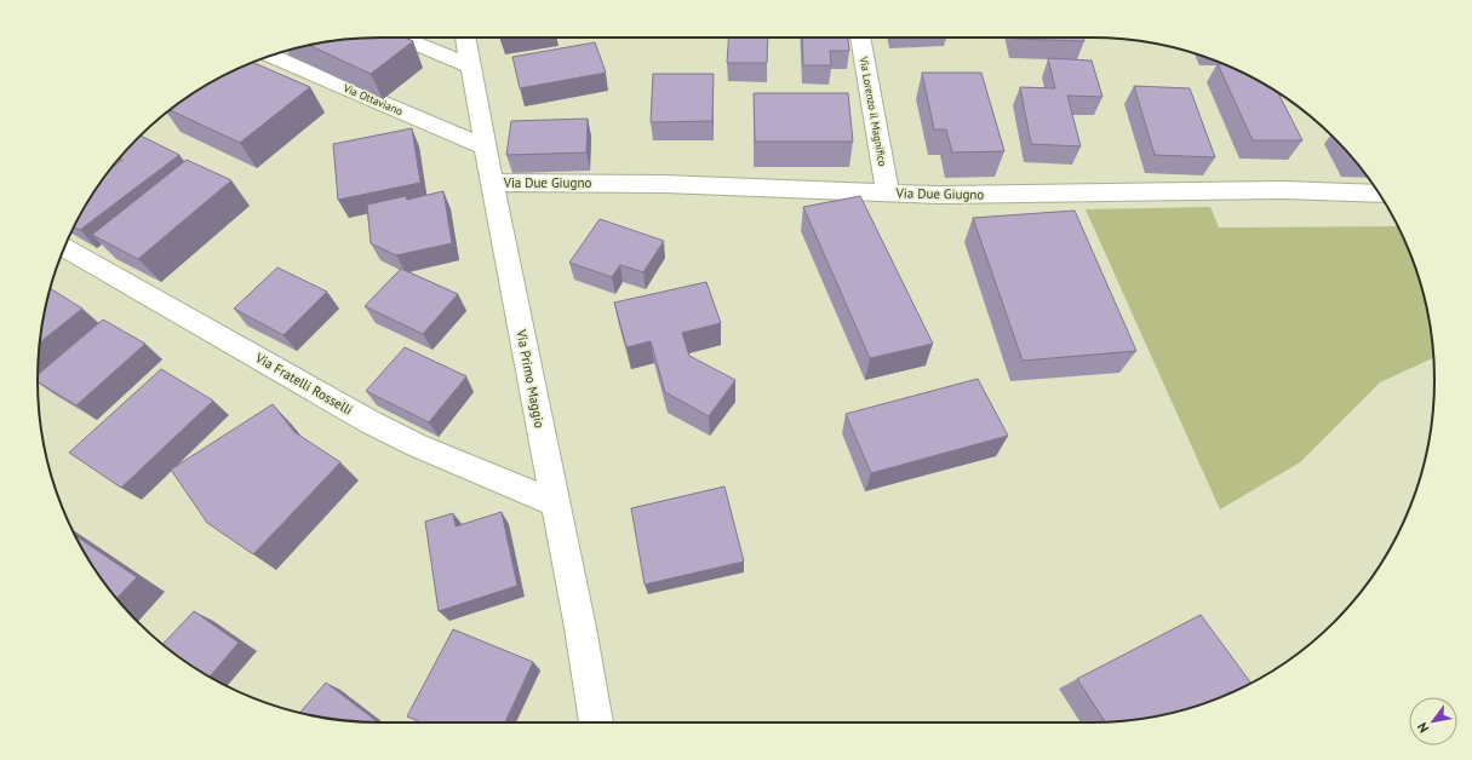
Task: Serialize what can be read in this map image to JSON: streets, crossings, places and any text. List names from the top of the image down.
{
  "streets": {
    "street": [
      "Via Ottaviano",
      "Via Lorenzo il Magnifico",
      "Via Due Giugno",
      "Via Primo Maggio",
      "Via Fratelli Rosselli"
    ]
  },
  "crossings": [
    ["Via Ottaviano", "Via Primo Maggio"],
    ["Via Lorenzo il Magnifico", "Via Due Giugno"],
    ["Via Due Giugno", "Via Primo Maggio"],
    ["Via Primo Maggio", "Via Fratelli Rosselli"]
  ],
  "north": "bottom left"
}
